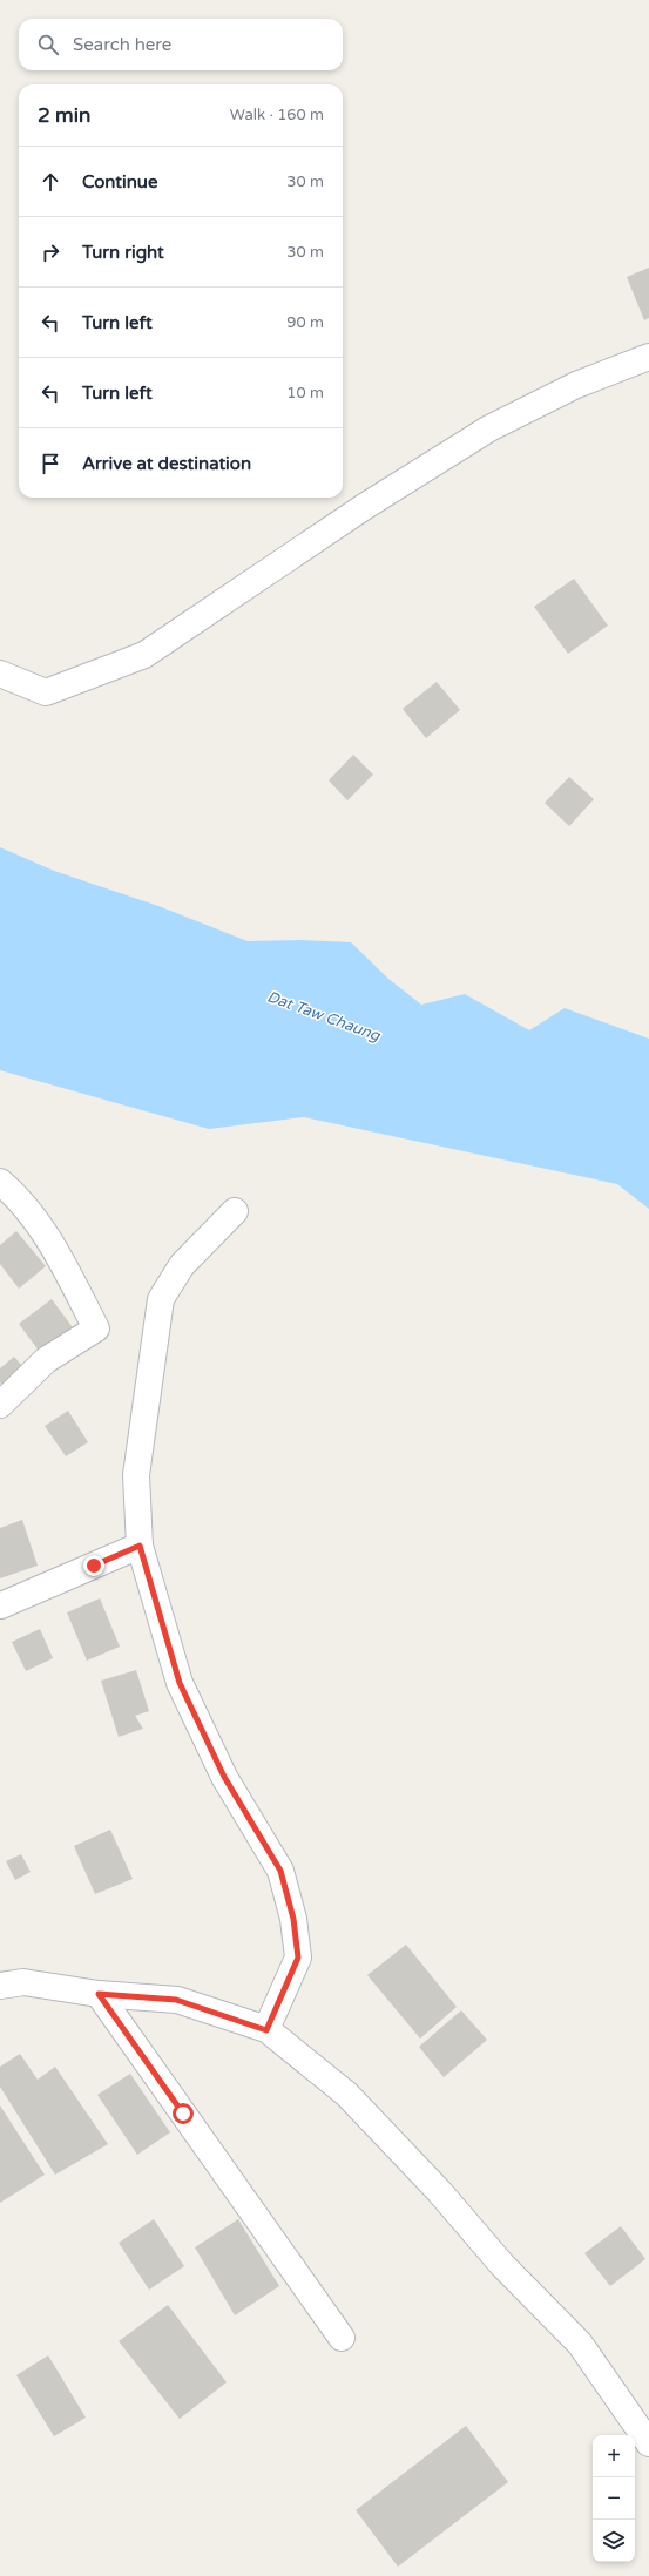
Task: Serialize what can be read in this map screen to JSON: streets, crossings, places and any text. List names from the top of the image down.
{
  "water": ["Dat Taw Chaung"],
  "page": {
    "search": "Search here",
    "heading": ["2 min", "Walk · 160 m"],
    "list": [
      ["Continue", "30 m"],
      ["Turn right", "30 m"],
      ["Turn left", "90 m"],
      ["Turn left", "10 m"],
      "Arrive at destination"
    ],
    "map_buttons": ["+", "−"]
  }
}
